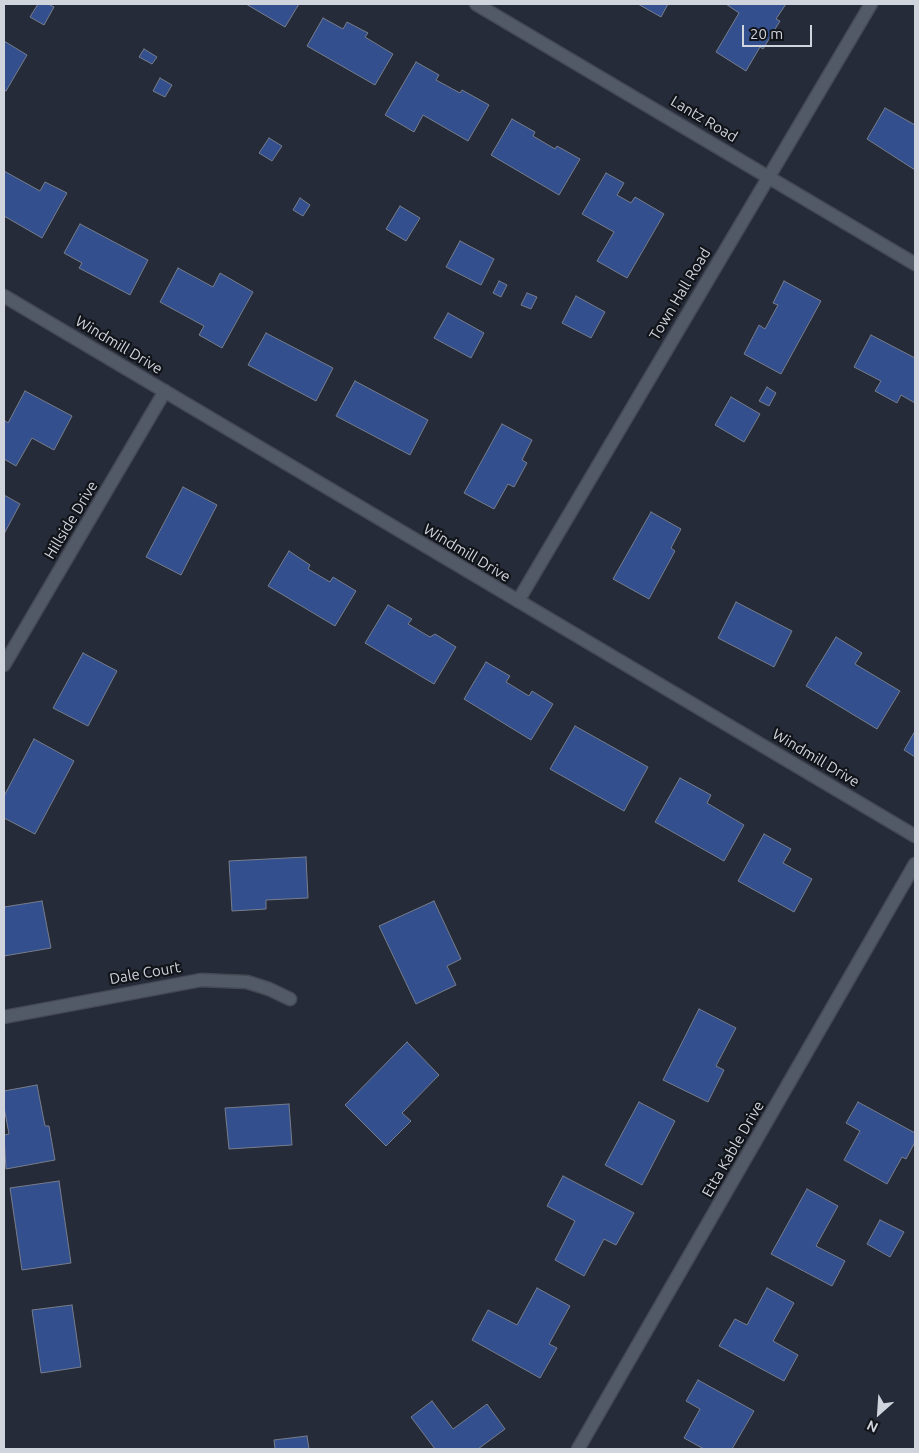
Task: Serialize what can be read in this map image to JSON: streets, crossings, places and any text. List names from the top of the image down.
{
  "streets": {
    "street": [
      "Lantz Road",
      "Town Hall Road",
      "Windmill Drive",
      "Hillside Drive",
      "Dale Court",
      "Etta Kable Drive"
    ]
  },
  "crossings": [
    ["Lantz Road", "Town Hall Road"],
    ["Town Hall Road", "Windmill Drive"],
    ["Windmill Drive", "Hillside Drive"]
  ],
  "scale_bar": "20 m",
  "north": "bottom left"
}
